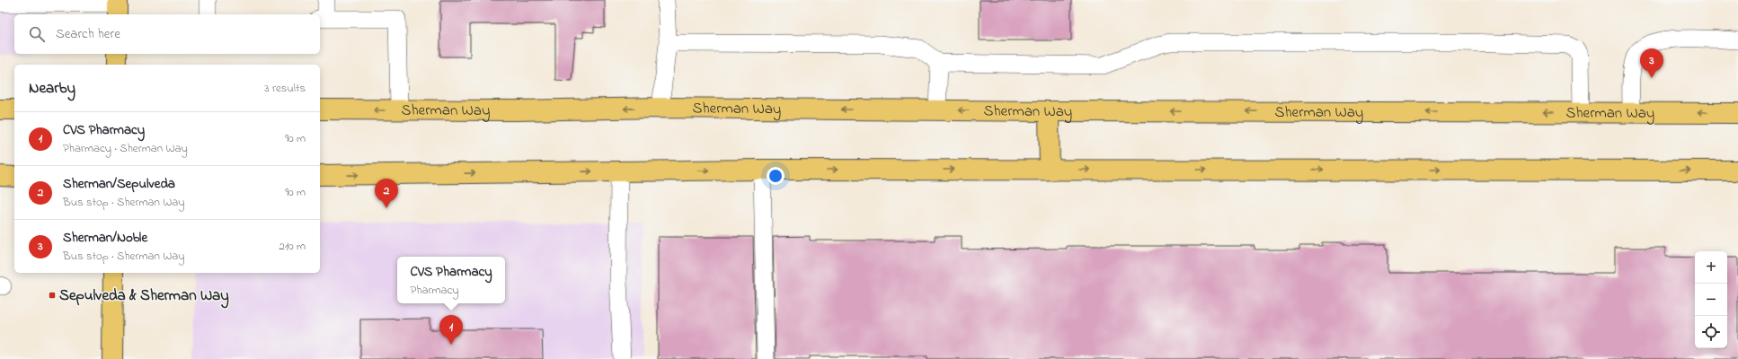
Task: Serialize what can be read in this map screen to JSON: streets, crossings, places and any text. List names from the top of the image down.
{
  "streets": {
    "main road": ["Sherman Way"]
  },
  "places": {
    "transit": ["Sepulveda & Sherman Way"]
  },
  "page": {
    "search": "Search here",
    "pins": ["3", "2", "1"],
    "heading": ["Nearby", "3 results"],
    "list": [
      {
        "mark": "1",
        "name": "CVS Pharmacy",
        "note": "Pharmacy · Sherman Way",
        "value": "90 m"
      },
      {
        "mark": "2",
        "name": "Sherman/Sepulveda",
        "note": "Bus stop · Sherman Way",
        "value": "90 m"
      },
      {
        "mark": "3",
        "name": "Sherman/Noble",
        "note": "Bus stop · Sherman Way",
        "value": "210 m"
      }
    ],
    "map_buttons": ["+", "−"],
    "popup": ["CVS Pharmacy", "Pharmacy"]
  }
}
